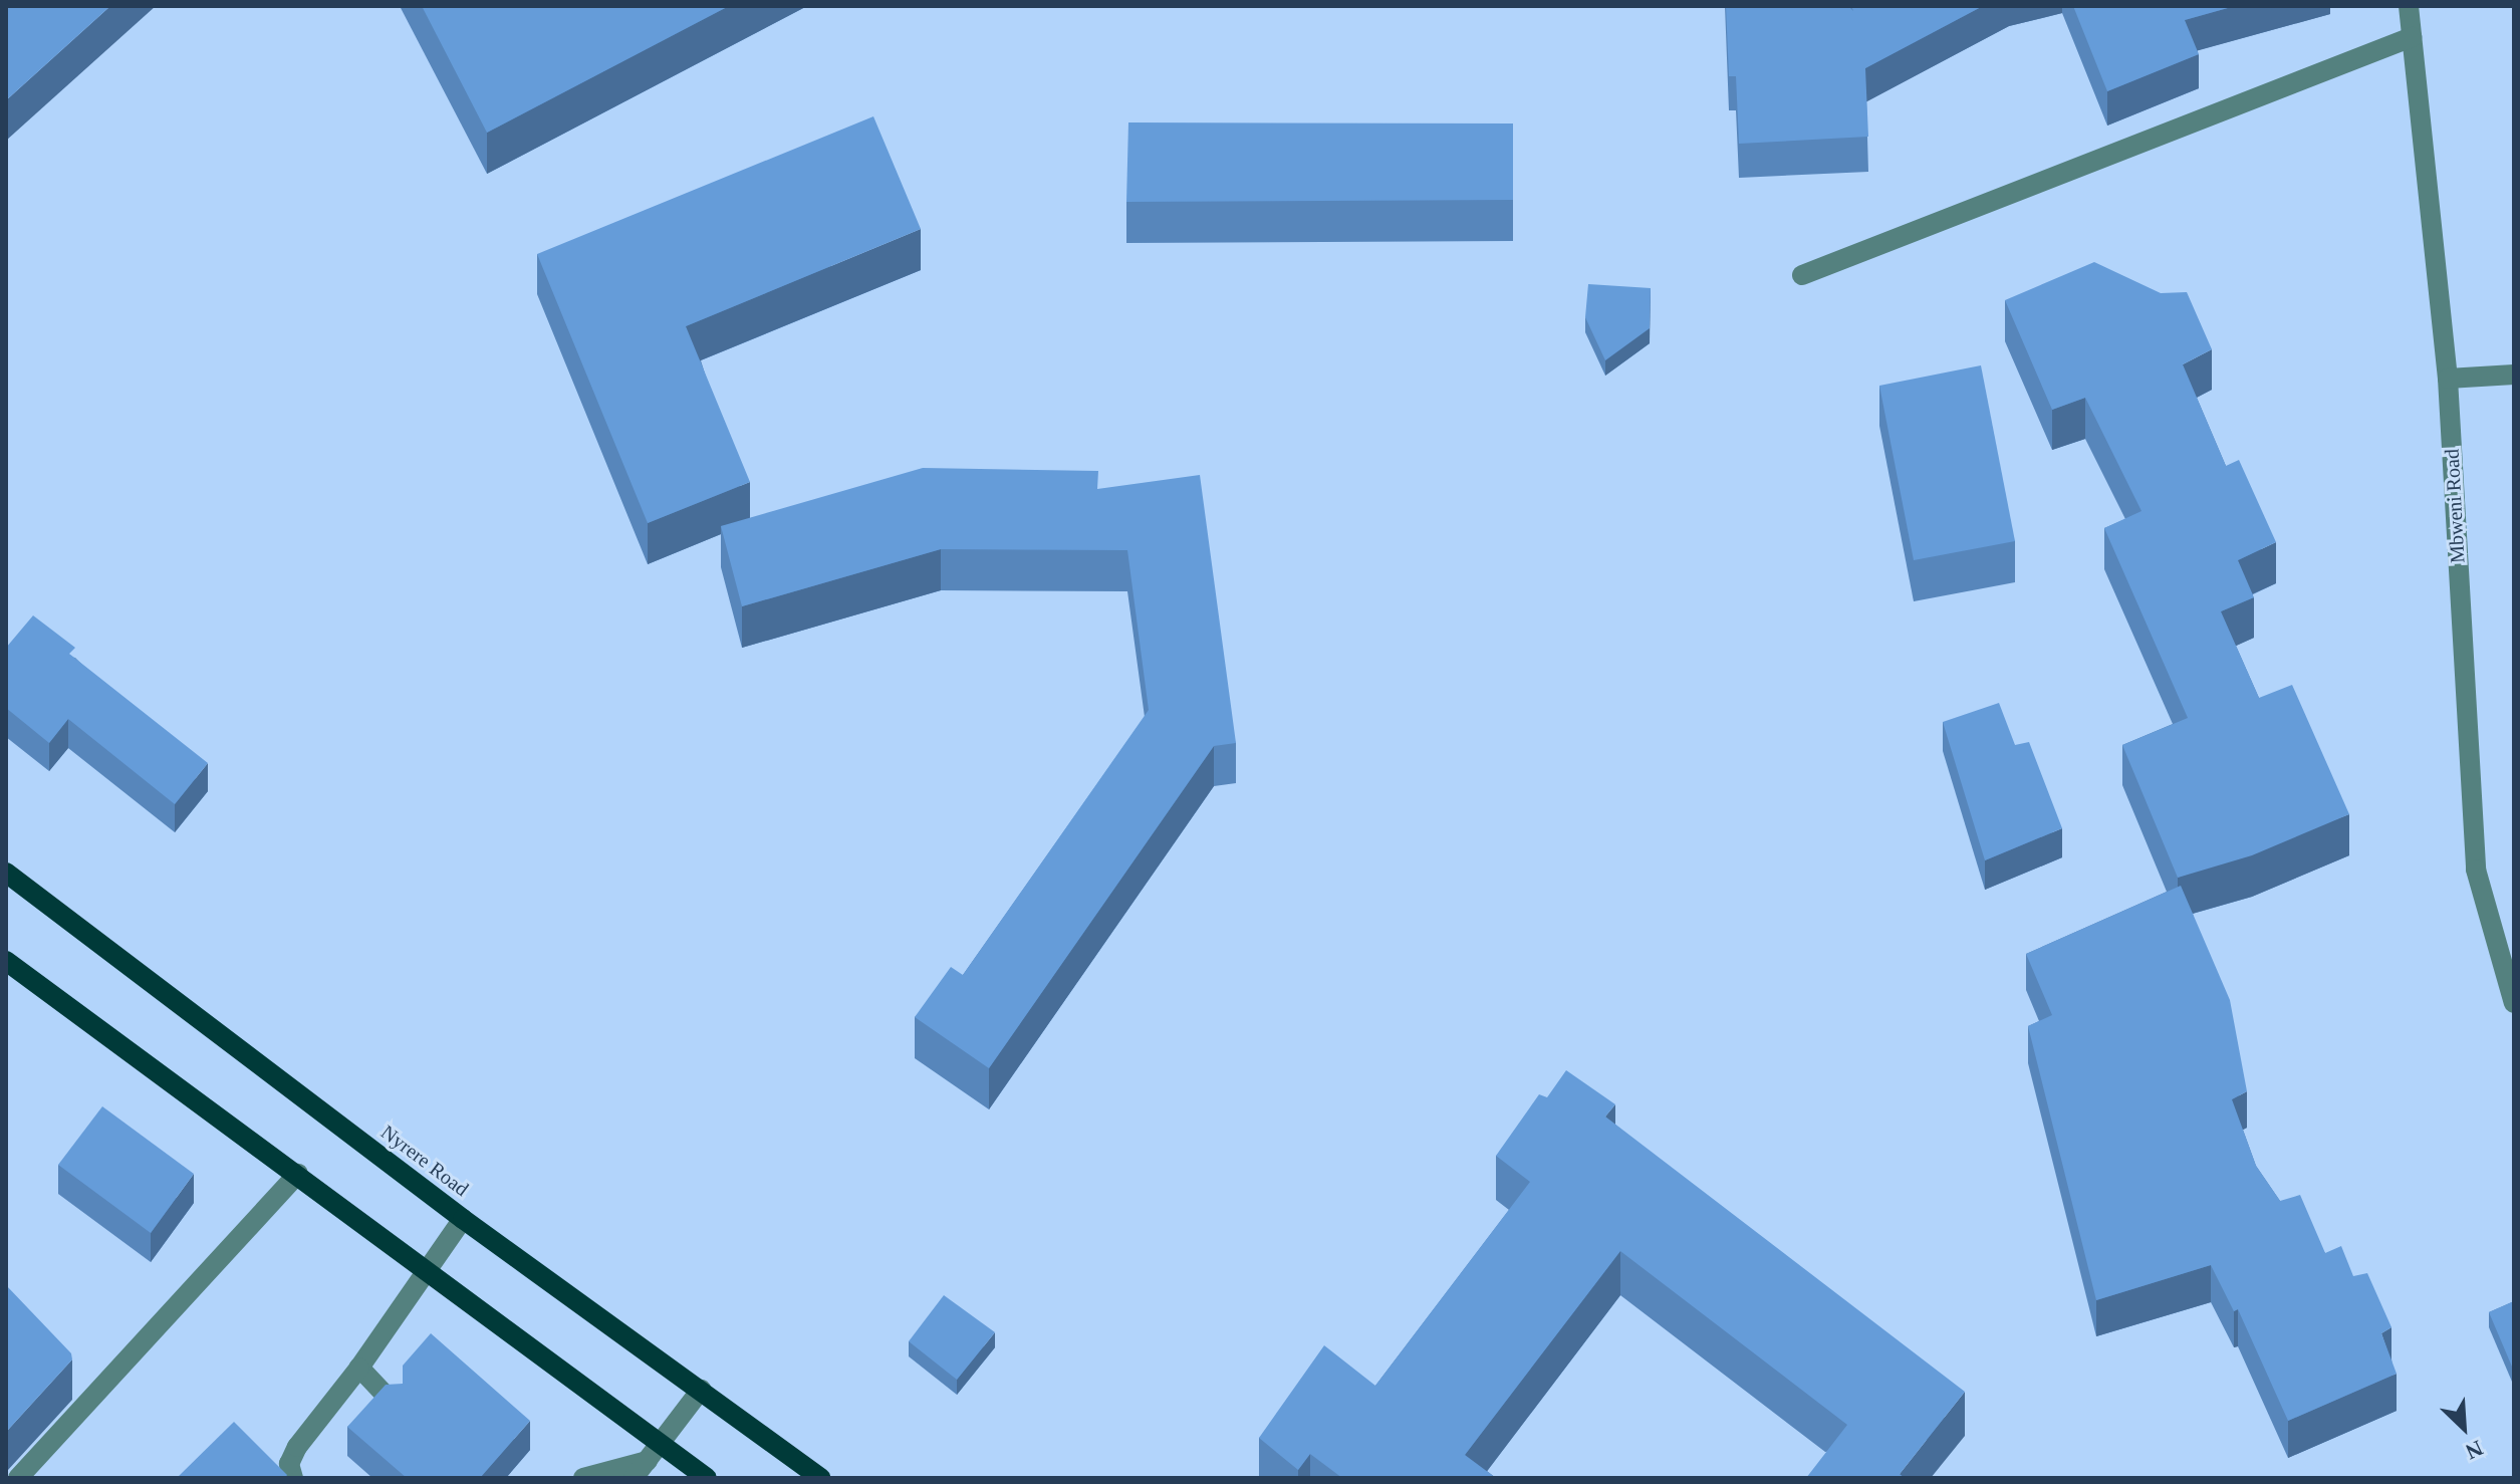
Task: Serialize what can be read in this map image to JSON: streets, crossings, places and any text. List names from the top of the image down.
{
  "streets": {
    "main road": ["Nyrere Road"],
    "street": ["Mbweni Road"]
  },
  "north": "bottom right"
}
